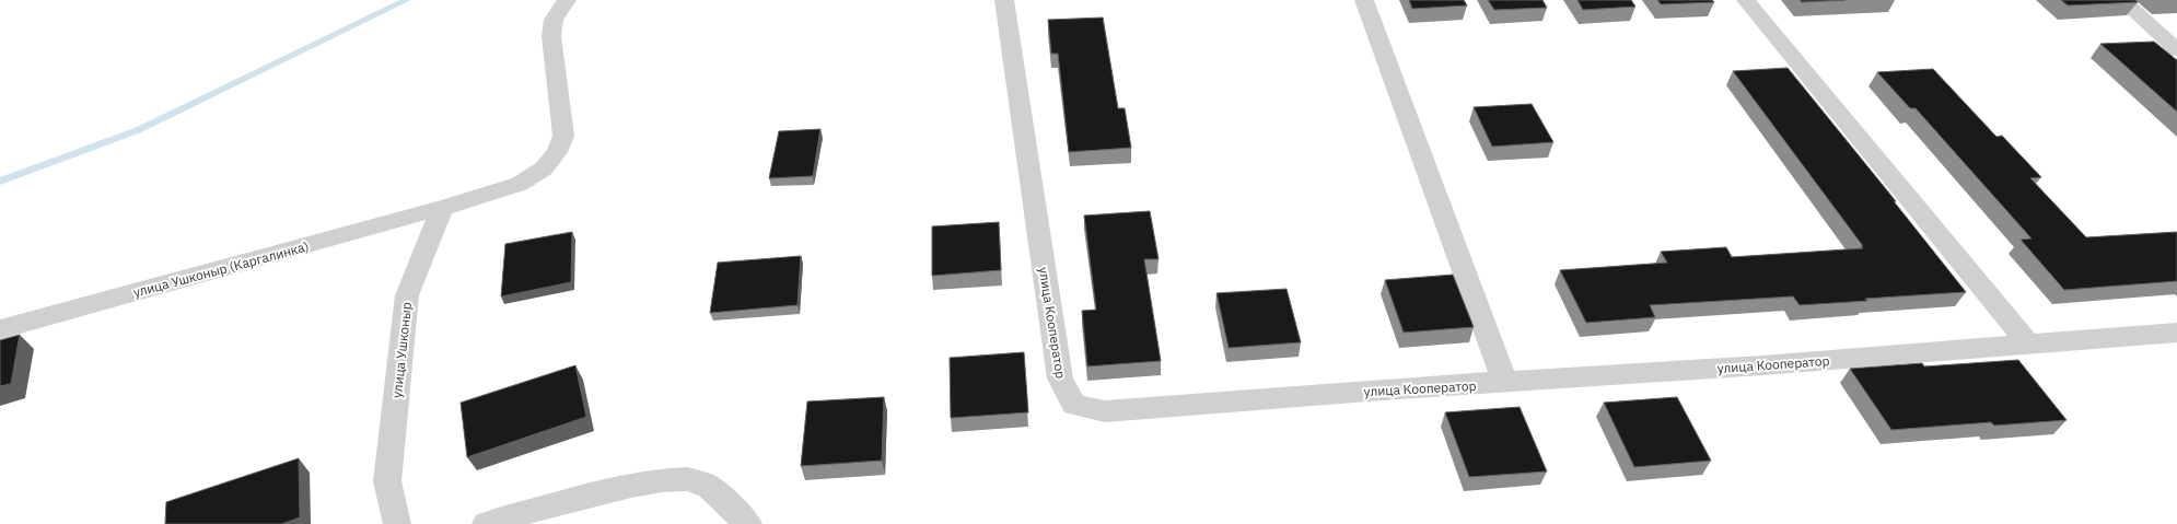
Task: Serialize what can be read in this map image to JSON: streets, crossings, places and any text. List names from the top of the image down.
{
  "streets": {
    "street": ["улица Ушконыр (Каргалинка)", "улица Кооператор", "улица Ушконыр"]
  },
  "crossings": [
    ["улица Ушконыр (Каргалинка)", "улица Ушконыр"]
  ]
}
